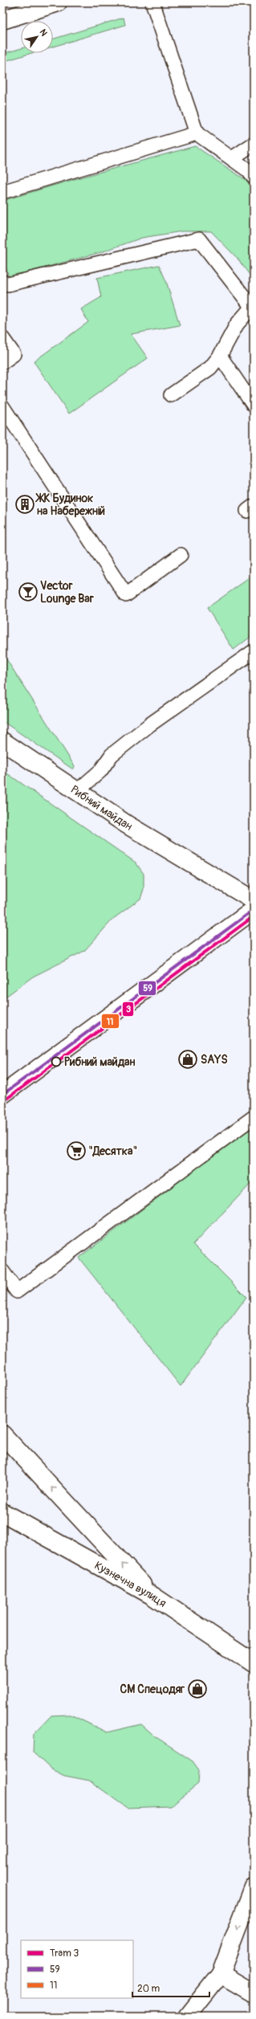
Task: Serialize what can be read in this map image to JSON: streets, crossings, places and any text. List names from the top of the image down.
{
  "streets": {
    "street": ["Рибний майдан", "Кузнечна вулиця"]
  },
  "places": {
    "building": ["ЖК Будинок на Набережній"],
    "bar": ["Vector Lounge Bar"],
    "shop": ["SAYS", "СМ Спецодяг"],
    "other": ["Рибний майдан"],
    "supermarket": ["\"Десятка\""]
  },
  "lines": ["transit line 59", "transit line 11", "tram line 3"],
  "legend": ["Tram 3", "59", "11"],
  "scale_bar": "20 m",
  "north": "top right"
}
